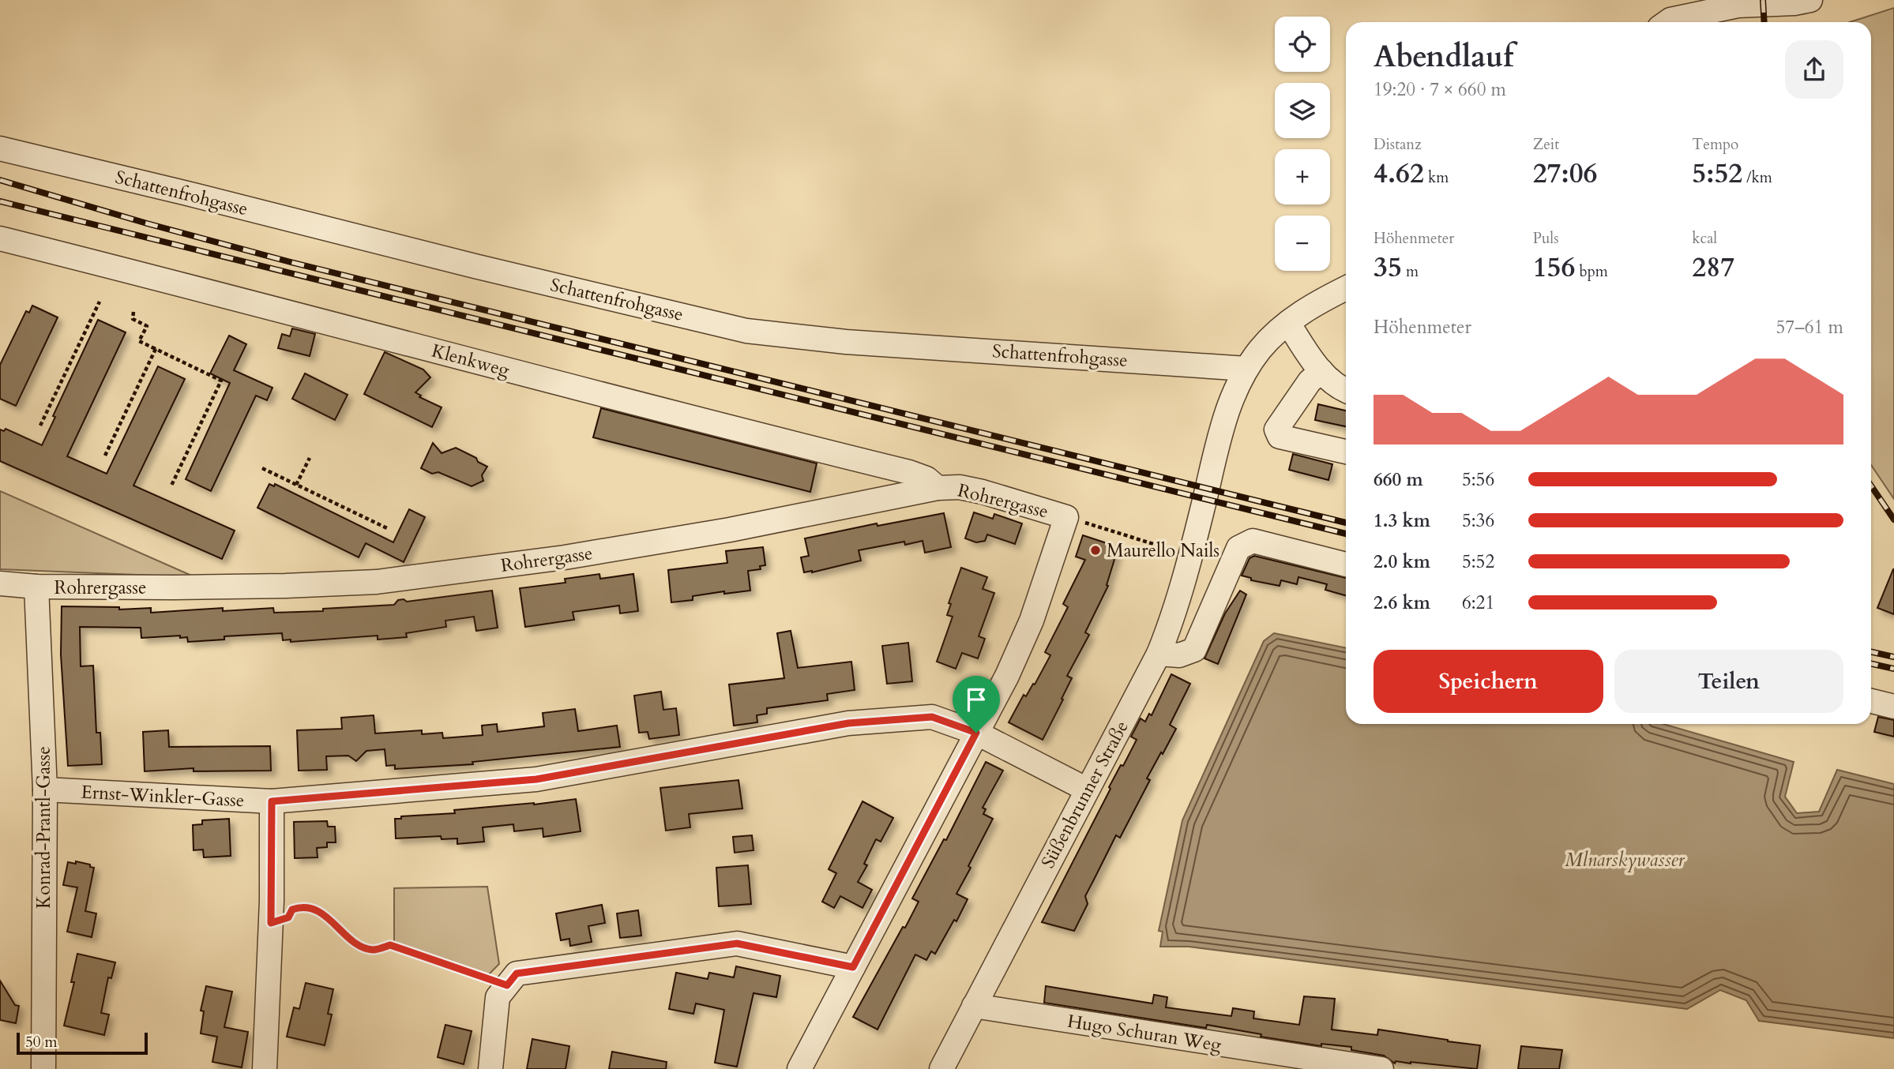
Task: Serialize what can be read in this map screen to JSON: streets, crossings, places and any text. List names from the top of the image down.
{
  "streets": {
    "street": [
      "Schattenfrohgasse",
      "Klenkweg",
      "Rohrergasse",
      "Süßenbrunner Straße",
      "Ernst-Winkler-Gasse",
      "Konrad-Prantl-Gasse",
      "Hugo Schuran Weg"
    ]
  },
  "crossings": [
    ["Schattenfrohgasse", "Süßenbrunner Straße"],
    ["Klenkweg", "Rohrergasse"],
    ["Rohrergasse", "Konrad-Prantl-Gasse"],
    ["Süßenbrunner Straße", "Ernst-Winkler-Gasse"],
    ["Süßenbrunner Straße", "Hugo Schuran Weg"],
    ["Ernst-Winkler-Gasse", "Konrad-Prantl-Gasse"]
  ],
  "water": ["Mlnarskywasser"],
  "places": ["Maurello Nails"],
  "scale_bar": "50 m",
  "page": {
    "map_buttons": ["+", "−"],
    "heading": ["Abendlauf", "19:20 · 7 × 660 m"],
    "stats": [
      ["Distanz", "4.62 km"],
      ["Zeit", "27:06"],
      ["Tempo", "5:52 /km"],
      ["Höhenmeter", "35 m"],
      ["Puls", "156 bpm"],
      ["kcal", "287"]
    ],
    "chart": ["Höhenmeter", "57–61 m"],
    "list": [
      {
        "name": "660 m",
        "note": "5:56"
      },
      {
        "name": "1.3 km",
        "note": "5:36"
      },
      {
        "name": "2.0 km",
        "note": "5:52"
      },
      {
        "name": "2.6 km",
        "note": "6:21"
      }
    ],
    "buttons": ["Speichern", "Teilen"],
    "scale": "50 m"
  }
}
